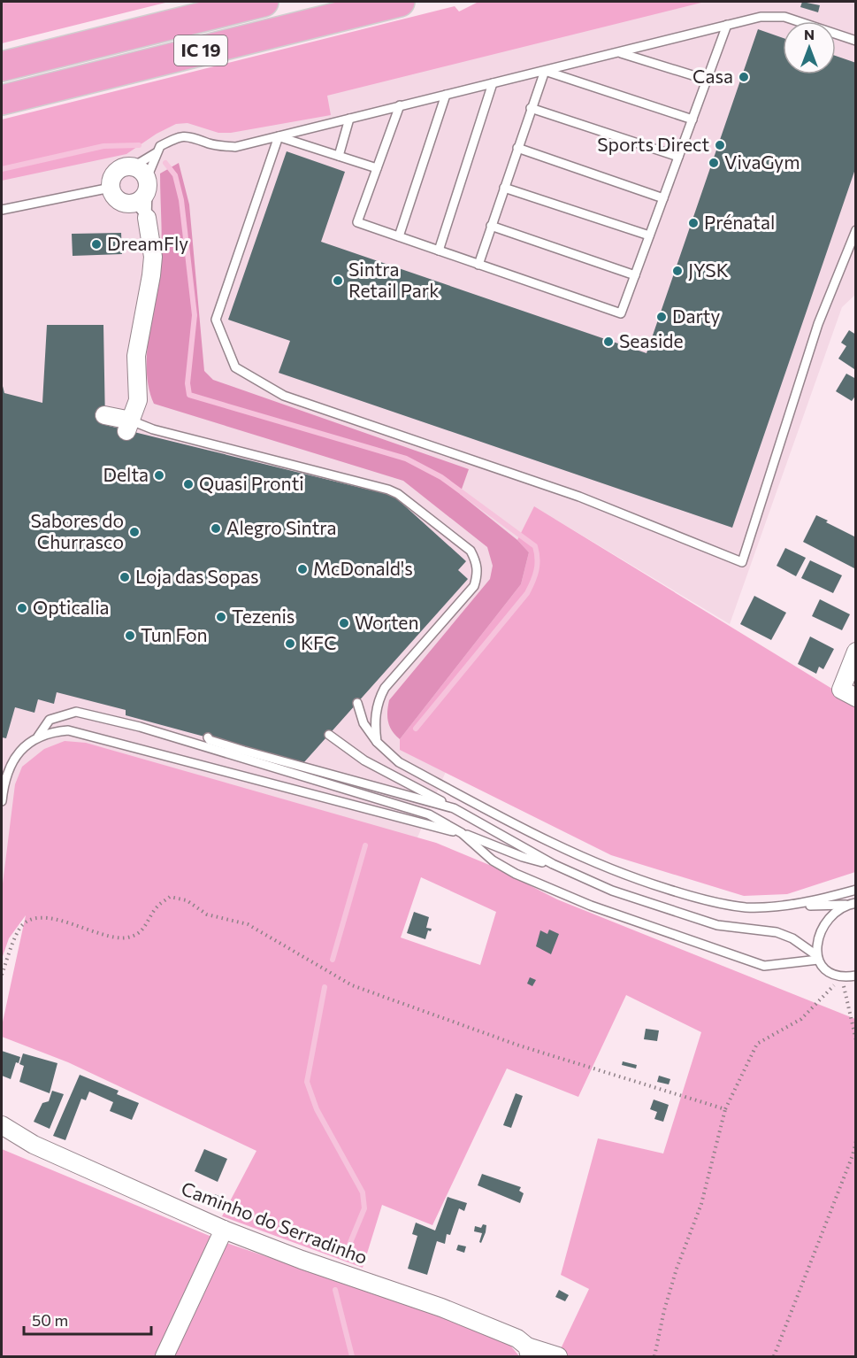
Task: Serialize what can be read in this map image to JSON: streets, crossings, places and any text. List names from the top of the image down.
{
  "streets": {
    "highway": ["IC 19"],
    "street": ["Caminho do Serradinho"]
  },
  "places": [
    "Casa",
    "Sports Direct",
    "VivaGym",
    "Prénatal",
    "DreamFly",
    "JYSK",
    "Sintra Retail Park",
    "Darty",
    "Seaside",
    "Delta",
    "Quasi Pronti",
    "Alegro Sintra",
    "Sabores do Churrasco",
    "McDonald's",
    "Loja das Sopas",
    "Opticalia",
    "Tezenis",
    "Worten",
    "Tun Fon",
    "KFC"
  ],
  "scale_bar": "50 m",
  "north": "top"
}
